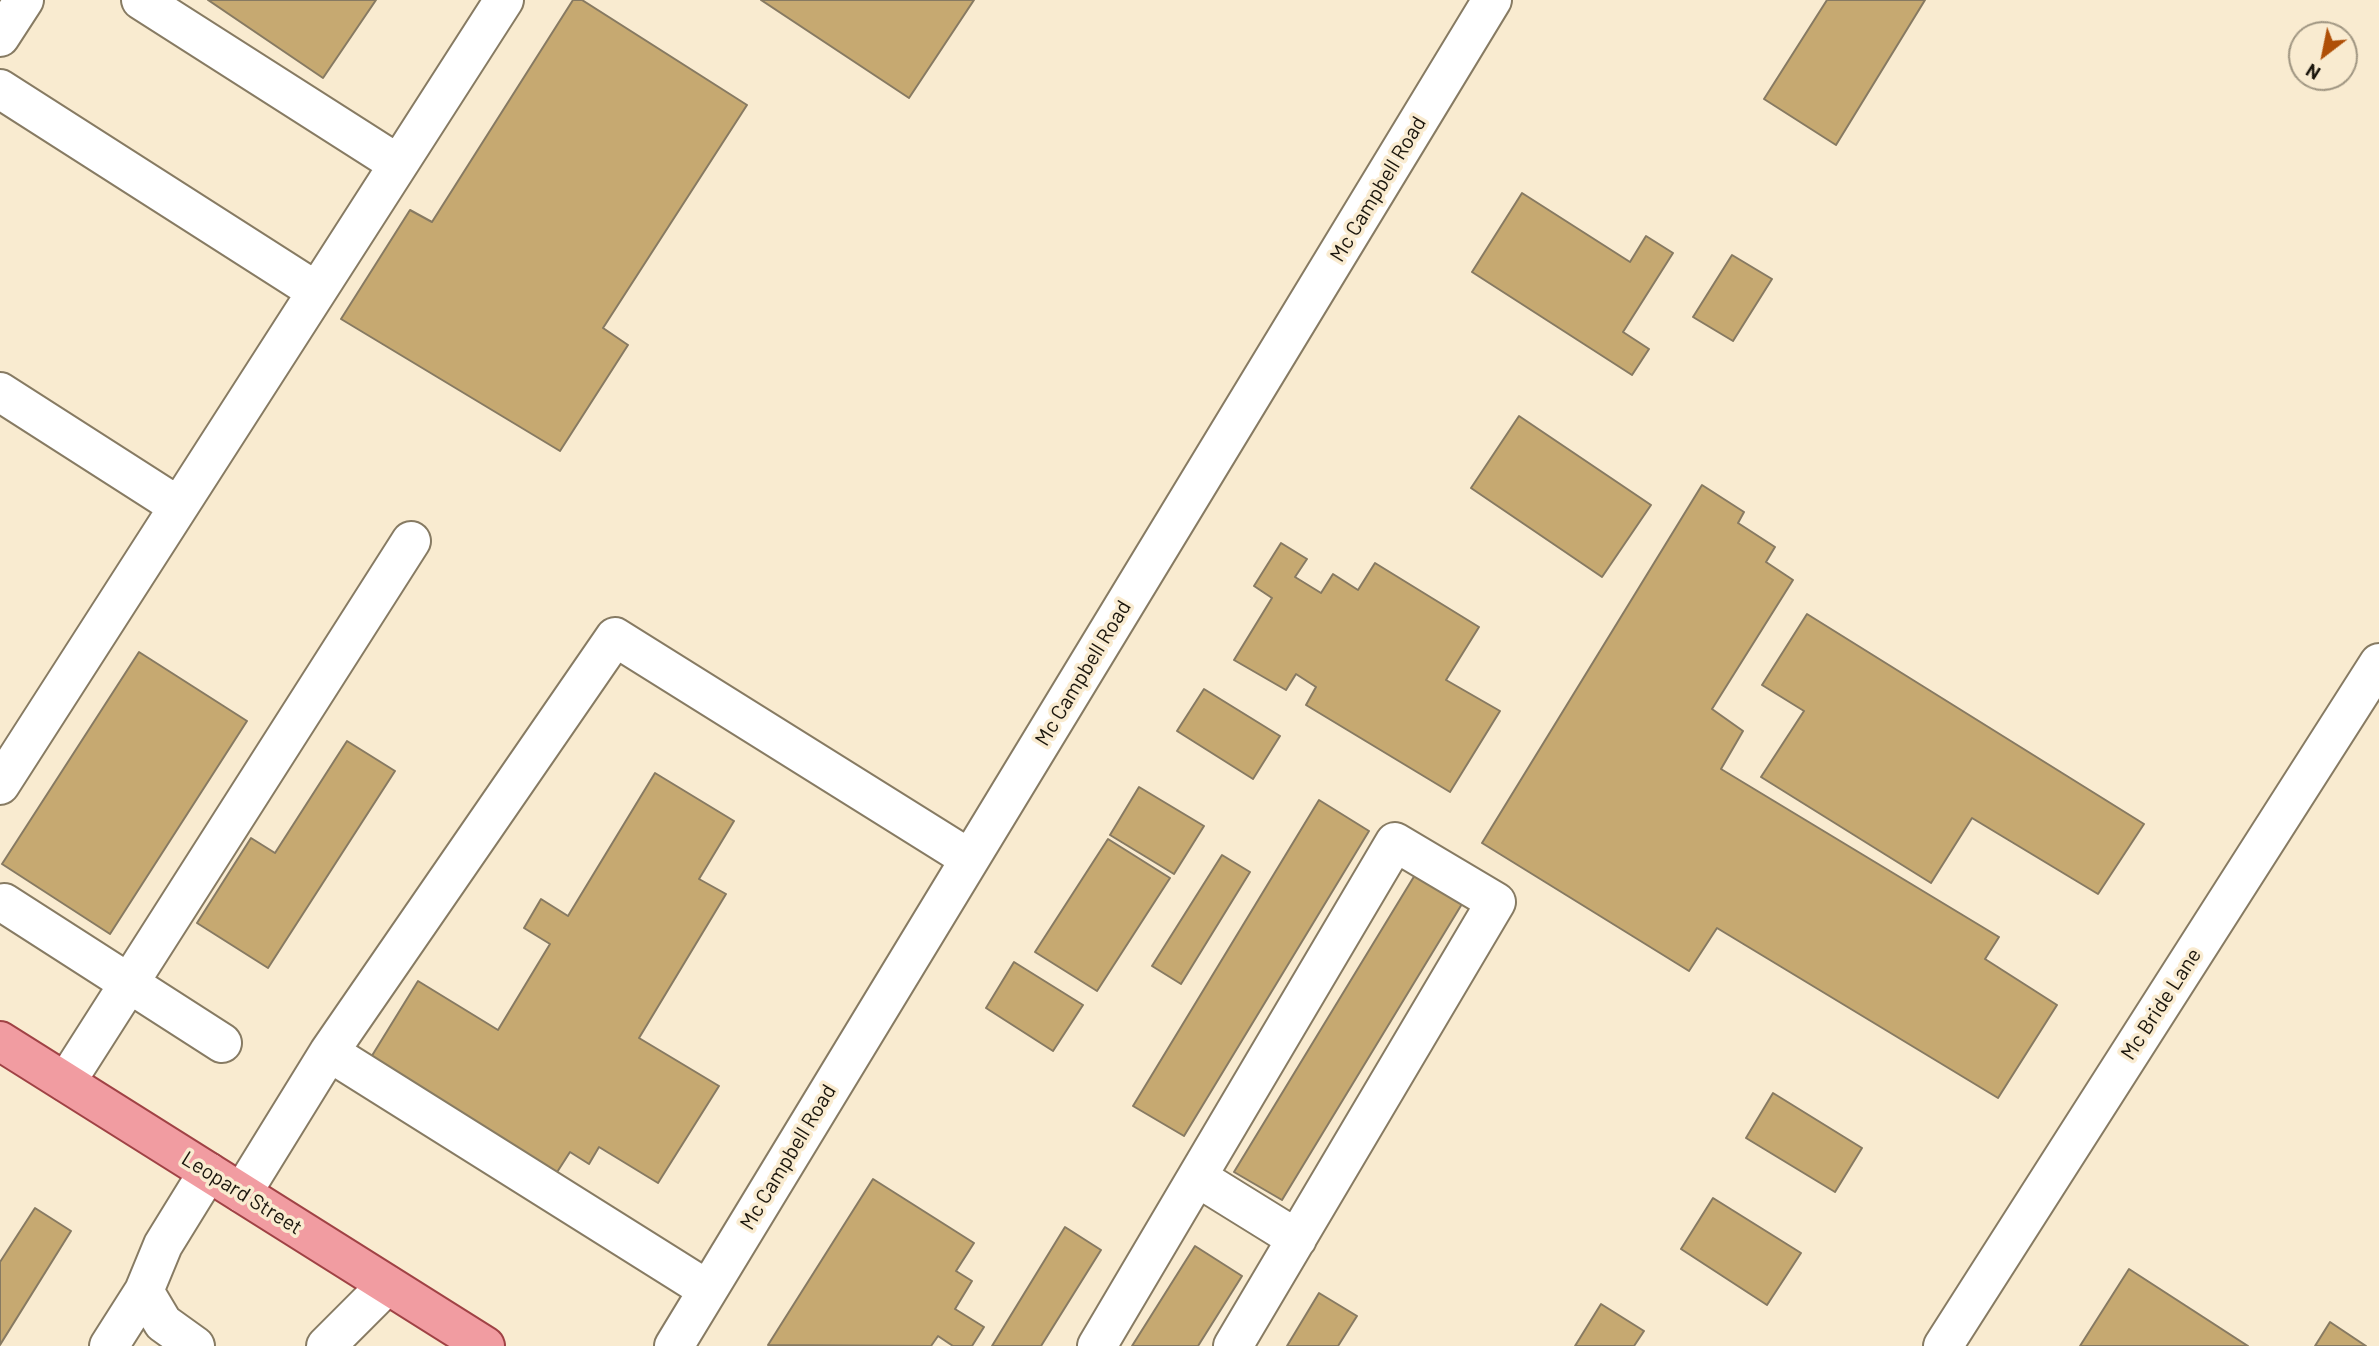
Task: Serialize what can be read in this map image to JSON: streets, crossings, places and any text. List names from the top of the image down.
{
  "streets": {
    "main road": ["Leopard Street"],
    "street": ["Mc Campbell Road", "Mc Bride Lane"]
  },
  "north": "bottom left"
}
